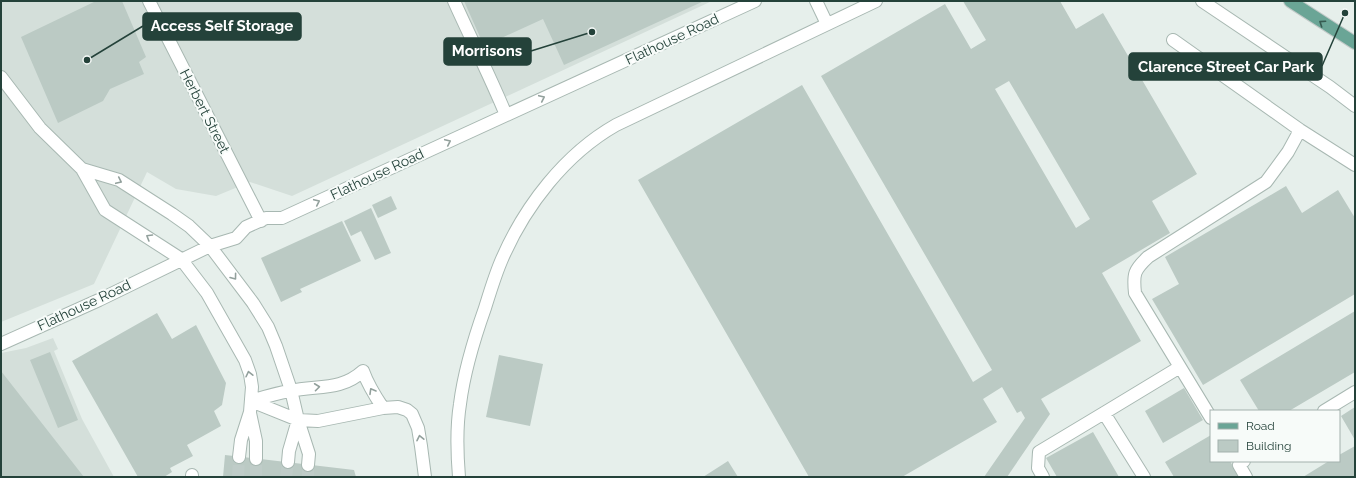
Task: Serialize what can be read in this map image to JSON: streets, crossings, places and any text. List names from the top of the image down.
{
  "streets": {
    "street": ["Flathouse Road", "Herbert Street"]
  },
  "crossings": [
    ["Flathouse Road", "Herbert Street"]
  ],
  "one_way": ["Flathouse Road"],
  "places": ["Clarence Street Car Park", "Morrisons", "Access Self Storage"],
  "legend": ["Road", "Building"]
}
